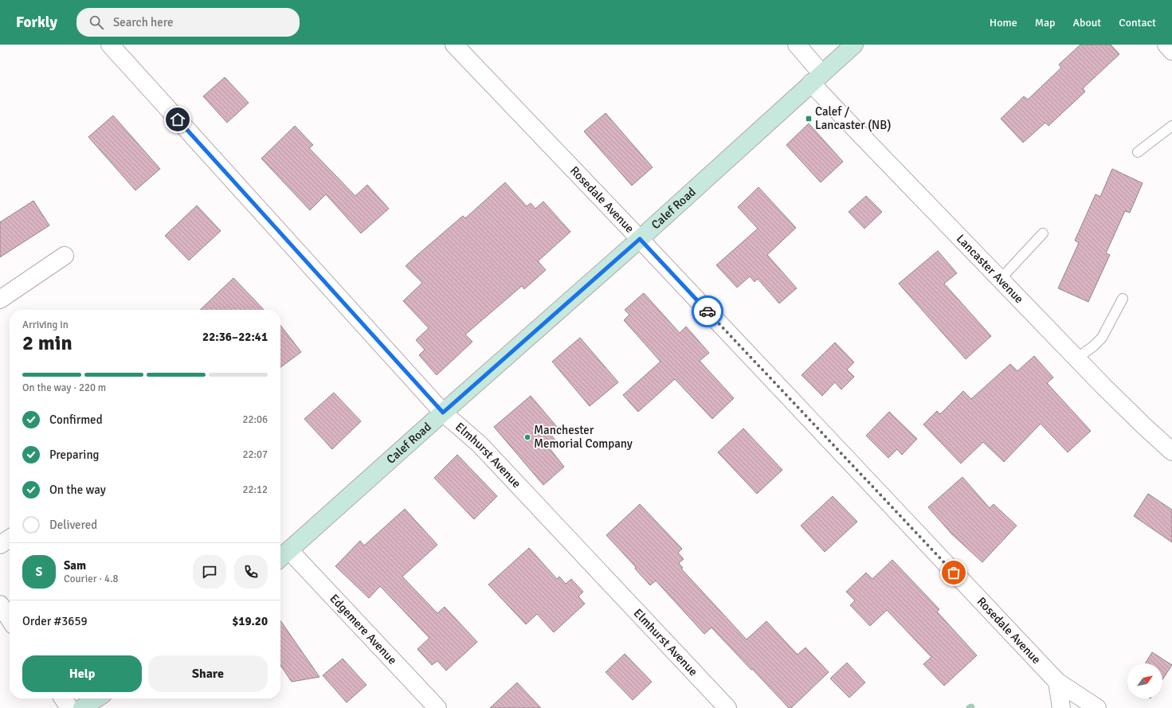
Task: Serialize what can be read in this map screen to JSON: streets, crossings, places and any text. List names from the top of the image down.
{
  "streets": {
    "main road": ["Calef Road"],
    "street": [
      "Rosedale Avenue",
      "Lancaster Avenue",
      "Elmhurst Avenue",
      "Edgemere Avenue"
    ]
  },
  "crossings": [
    ["Rosedale Avenue", "Calef Road"],
    ["Calef Road", "Lancaster Avenue"],
    ["Calef Road", "Elmhurst Avenue"],
    ["Calef Road", "Edgemere Avenue"]
  ],
  "places": {
    "transit": ["Calef / Lancaster (NB)"],
    "other": ["Manchester Memorial Company"]
  },
  "north": "top right",
  "page": {
    "header": "Forkly",
    "search": "Search here",
    "nav": [
      "Home",
      "Map",
      "About",
      "Contact"
    ],
    "heading": ["2 min", "Arriving in", "22:36–22:41"],
    "panel": [
      "Sam",
      "Courier · 4.8",
      "Order #3659",
      "$19.20"
    ],
    "bar": "On the way · 220 m",
    "list": [
      ["Confirmed", "22:06"],
      ["Preparing", "22:07"],
      ["On the way", "22:12"],
      "Delivered"
    ],
    "round": "S",
    "buttons": ["Help", "Share"]
  }
}
